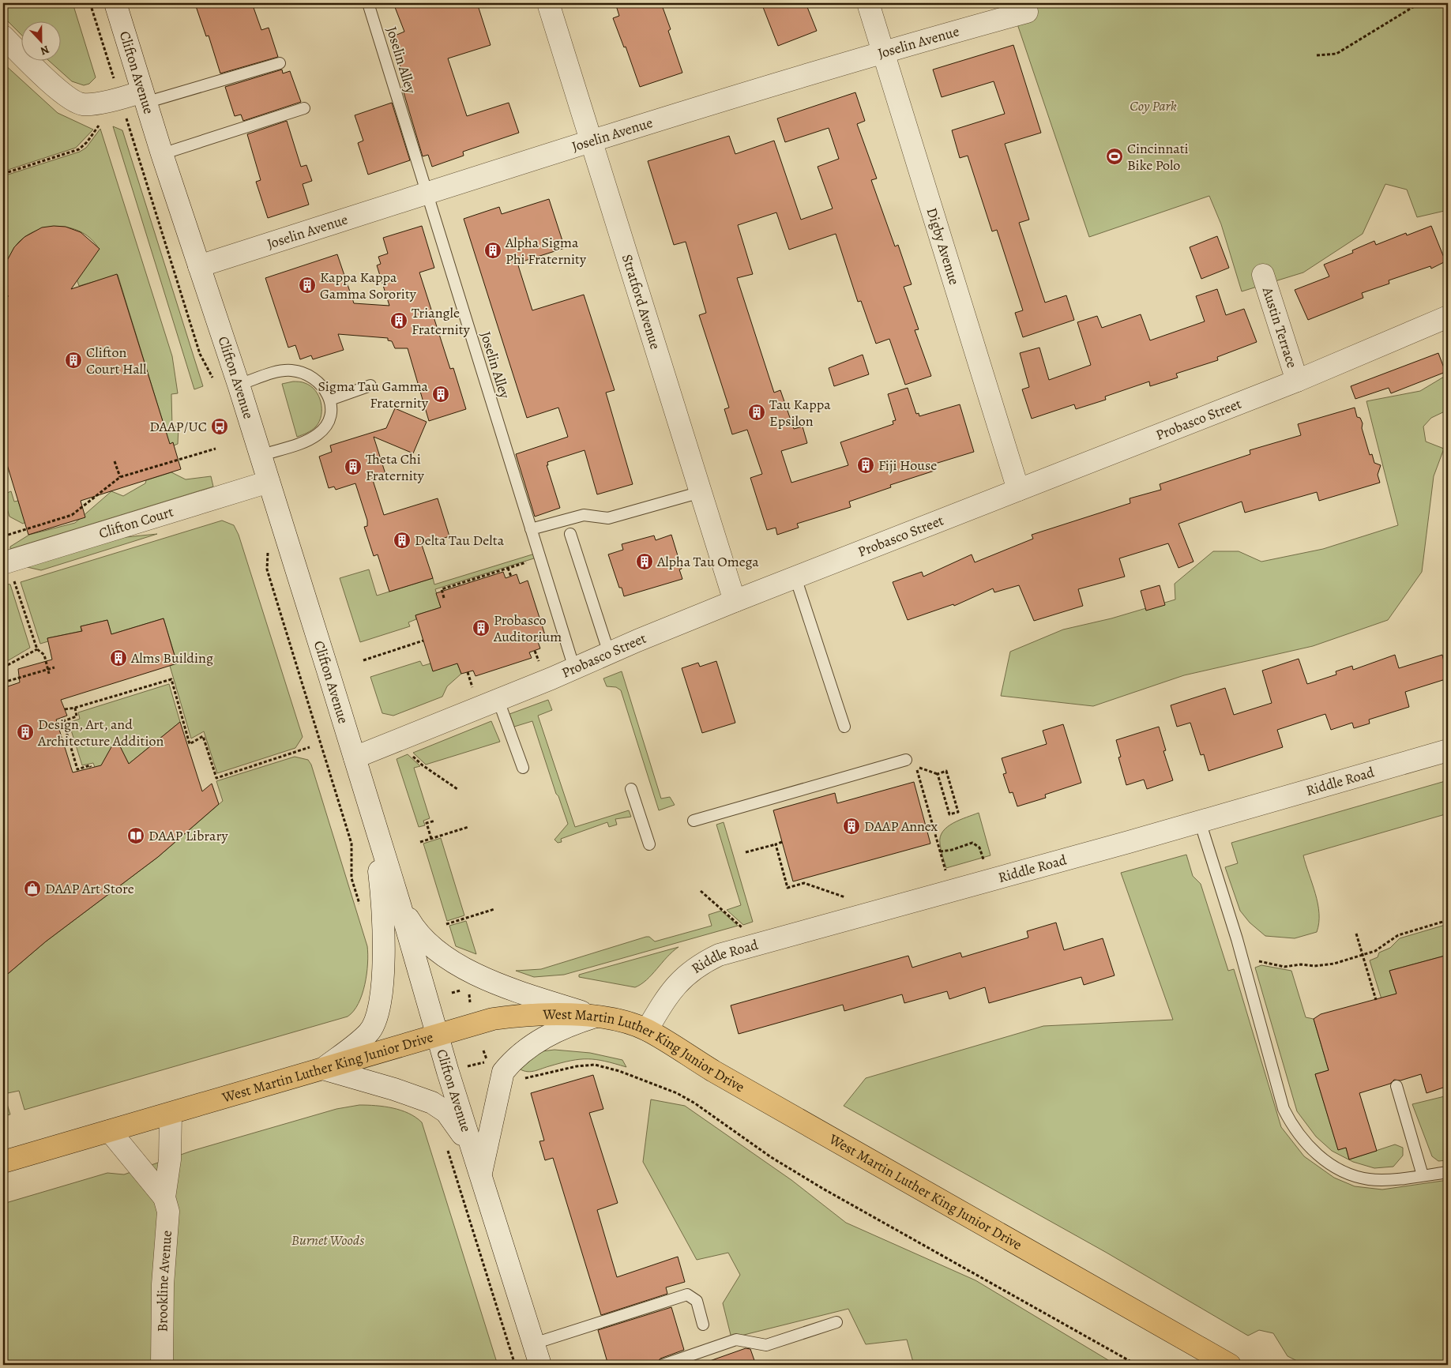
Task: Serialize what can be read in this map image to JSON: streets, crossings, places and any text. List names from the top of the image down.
{
  "streets": {
    "main road": ["West Martin Luther King Junior Drive"],
    "street": [
      "Joselin Avenue",
      "Clifton Avenue",
      "Digby Avenue",
      "Stratford Avenue",
      "Austin Terrace",
      "Probasco Street",
      "Clifton Court",
      "Riddle Road",
      "Brookline Avenue"
    ],
    "lane": ["Joselin Alley"]
  },
  "crossings": [
    ["Joselin Avenue", "Joselin Alley"],
    ["Joselin Avenue", "Clifton Avenue"],
    ["Joselin Avenue", "Digby Avenue"],
    ["Joselin Avenue", "Stratford Avenue"],
    ["Joselin Alley", "Probasco Street"],
    ["Clifton Avenue", "Probasco Street"],
    ["Clifton Avenue", "Clifton Court"],
    ["Clifton Avenue", "West Martin Luther King Junior Drive"],
    ["Digby Avenue", "Probasco Street"],
    ["Stratford Avenue", "Probasco Street"],
    ["Austin Terrace", "Probasco Street"],
    ["Riddle Road", "West Martin Luther King Junior Drive"],
    ["West Martin Luther King Junior Drive", "Brookline Avenue"]
  ],
  "parks": ["Coy Park", "Burnet Woods"],
  "places": {
    "sports": ["Cincinnati Bike Polo"],
    "building": [
      "Alpha Sigma Phi Fraternity",
      "Kappa Kappa Gamma Sorority",
      "Triangle Fraternity",
      "Clifton Court Hall",
      "Sigma Tau Gamma Fraternity",
      "Tau Kappa Epsilon",
      "Fiji House",
      "Theta Chi Fraternity",
      "Delta Tau Delta",
      "Alpha Tau Omega",
      "Probasco Auditorium",
      "Alms Building",
      "Design, Art, and Architecture Addition",
      "DAAP Annex"
    ],
    "bus stop": ["DAAP/UC"],
    "library": ["DAAP Library"],
    "shop": ["DAAP Art Store"]
  },
  "north": "bottom"
}
